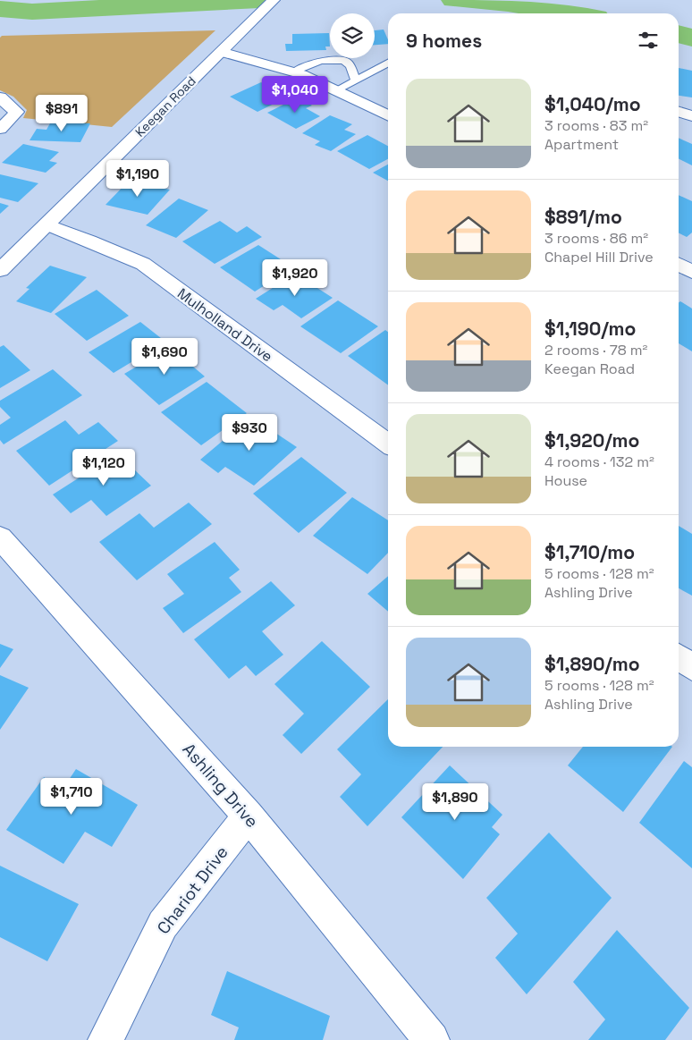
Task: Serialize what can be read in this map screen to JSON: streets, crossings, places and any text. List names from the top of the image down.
{
  "streets": {
    "street": [
      "Keegan Road",
      "Mulholland Drive",
      "Ashling Drive",
      "Chariot Drive"
    ]
  },
  "crossings": [
    ["Keegan Road", "Mulholland Drive"],
    ["Ashling Drive", "Chariot Drive"]
  ],
  "page": {
    "heading": "9 homes",
    "list": [
      {
        "name": "$1,040/mo",
        "note": "3 rooms · 83 m² · Apartment"
      },
      {
        "name": "$891/mo",
        "note": "3 rooms · 86 m² · Chapel Hill Drive"
      },
      {
        "name": "$1,190/mo",
        "note": "2 rooms · 78 m² · Keegan Road"
      },
      {
        "name": "$1,920/mo",
        "note": "4 rooms · 132 m² · House"
      },
      {
        "name": "$1,710/mo",
        "note": "5 rooms · 128 m² · Ashling Drive"
      },
      {
        "name": "$1,890/mo",
        "note": "5 rooms · 128 m² · Ashling Drive"
      }
    ],
    "price": [
      "$1,040",
      "$891",
      "$1,190",
      "$1,920",
      "$1,690",
      "$930",
      "$1,120",
      "$1,710",
      "$1,890"
    ]
  }
}
